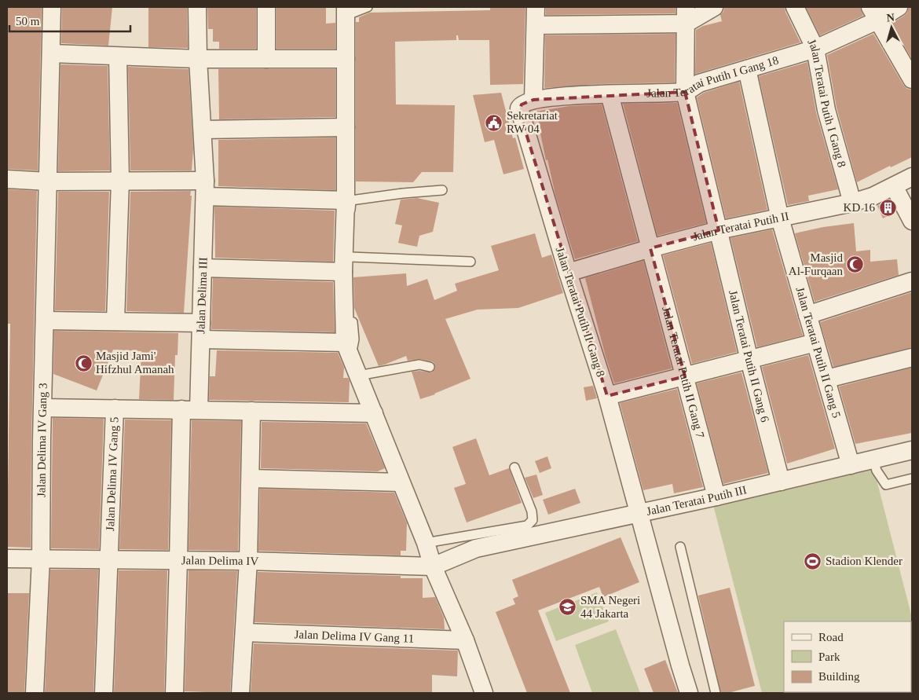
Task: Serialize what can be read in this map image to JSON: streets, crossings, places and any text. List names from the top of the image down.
{
  "streets": {
    "street": [
      "Jalan Teratai Putih I Gang 18",
      "Jalan Teratai Putih I Gang 8",
      "Jalan Teratai Putih II",
      "Jalan Delima III",
      "Jalan Teratai Putih II Gang 8",
      "Jalan Teratai Putih II Gang 5",
      "Jalan Teratai Putih II Gang 6",
      "Jalan Teratai Putih II Gang 7",
      "Jalan Delima IV Gang 3",
      "Jalan Delima IV Gang 5",
      "Jalan Teratai Putih III",
      "Jalan Delima IV",
      "Jalan Delima IV Gang 11"
    ]
  },
  "crossings": [
    ["Jalan Teratai Putih I Gang 18", "Jalan Teratai Putih I Gang 8"],
    ["Jalan Teratai Putih I Gang 18", "Jalan Teratai Putih II Gang 8"],
    ["Jalan Teratai Putih I Gang 18", "Jalan Teratai Putih II Gang 5"],
    ["Jalan Teratai Putih I Gang 18", "Jalan Teratai Putih II Gang 6"],
    ["Jalan Teratai Putih I Gang 18", "Jalan Teratai Putih II Gang 7"],
    ["Jalan Teratai Putih I Gang 8", "Jalan Teratai Putih II"],
    ["Jalan Teratai Putih II", "Jalan Teratai Putih II Gang 8"],
    ["Jalan Teratai Putih II", "Jalan Teratai Putih II Gang 5"],
    ["Jalan Teratai Putih II", "Jalan Teratai Putih II Gang 6"],
    ["Jalan Teratai Putih II", "Jalan Teratai Putih II Gang 7"],
    ["Jalan Delima III", "Jalan Delima IV Gang 5"],
    ["Jalan Teratai Putih II Gang 8", "Jalan Teratai Putih III"],
    ["Jalan Teratai Putih II Gang 5", "Jalan Teratai Putih III"],
    ["Jalan Teratai Putih II Gang 6", "Jalan Teratai Putih III"],
    ["Jalan Teratai Putih II Gang 7", "Jalan Teratai Putih III"],
    ["Jalan Delima IV Gang 3", "Jalan Delima IV"],
    ["Jalan Delima IV Gang 5", "Jalan Delima IV"]
  ],
  "places": {
    "public building": ["Sekretariat RW 04"],
    "building": ["KD 16"],
    "mosque": ["Masjid Al-Furqaan", "Masjid Jami' Hifzhul Amanah"],
    "sports": ["Stadion Klender"],
    "school or university": ["SMA Negeri 44 Jakarta"]
  },
  "legend": ["Road", "Park", "Building"],
  "scale_bar": "50 m",
  "north": "top"
}
